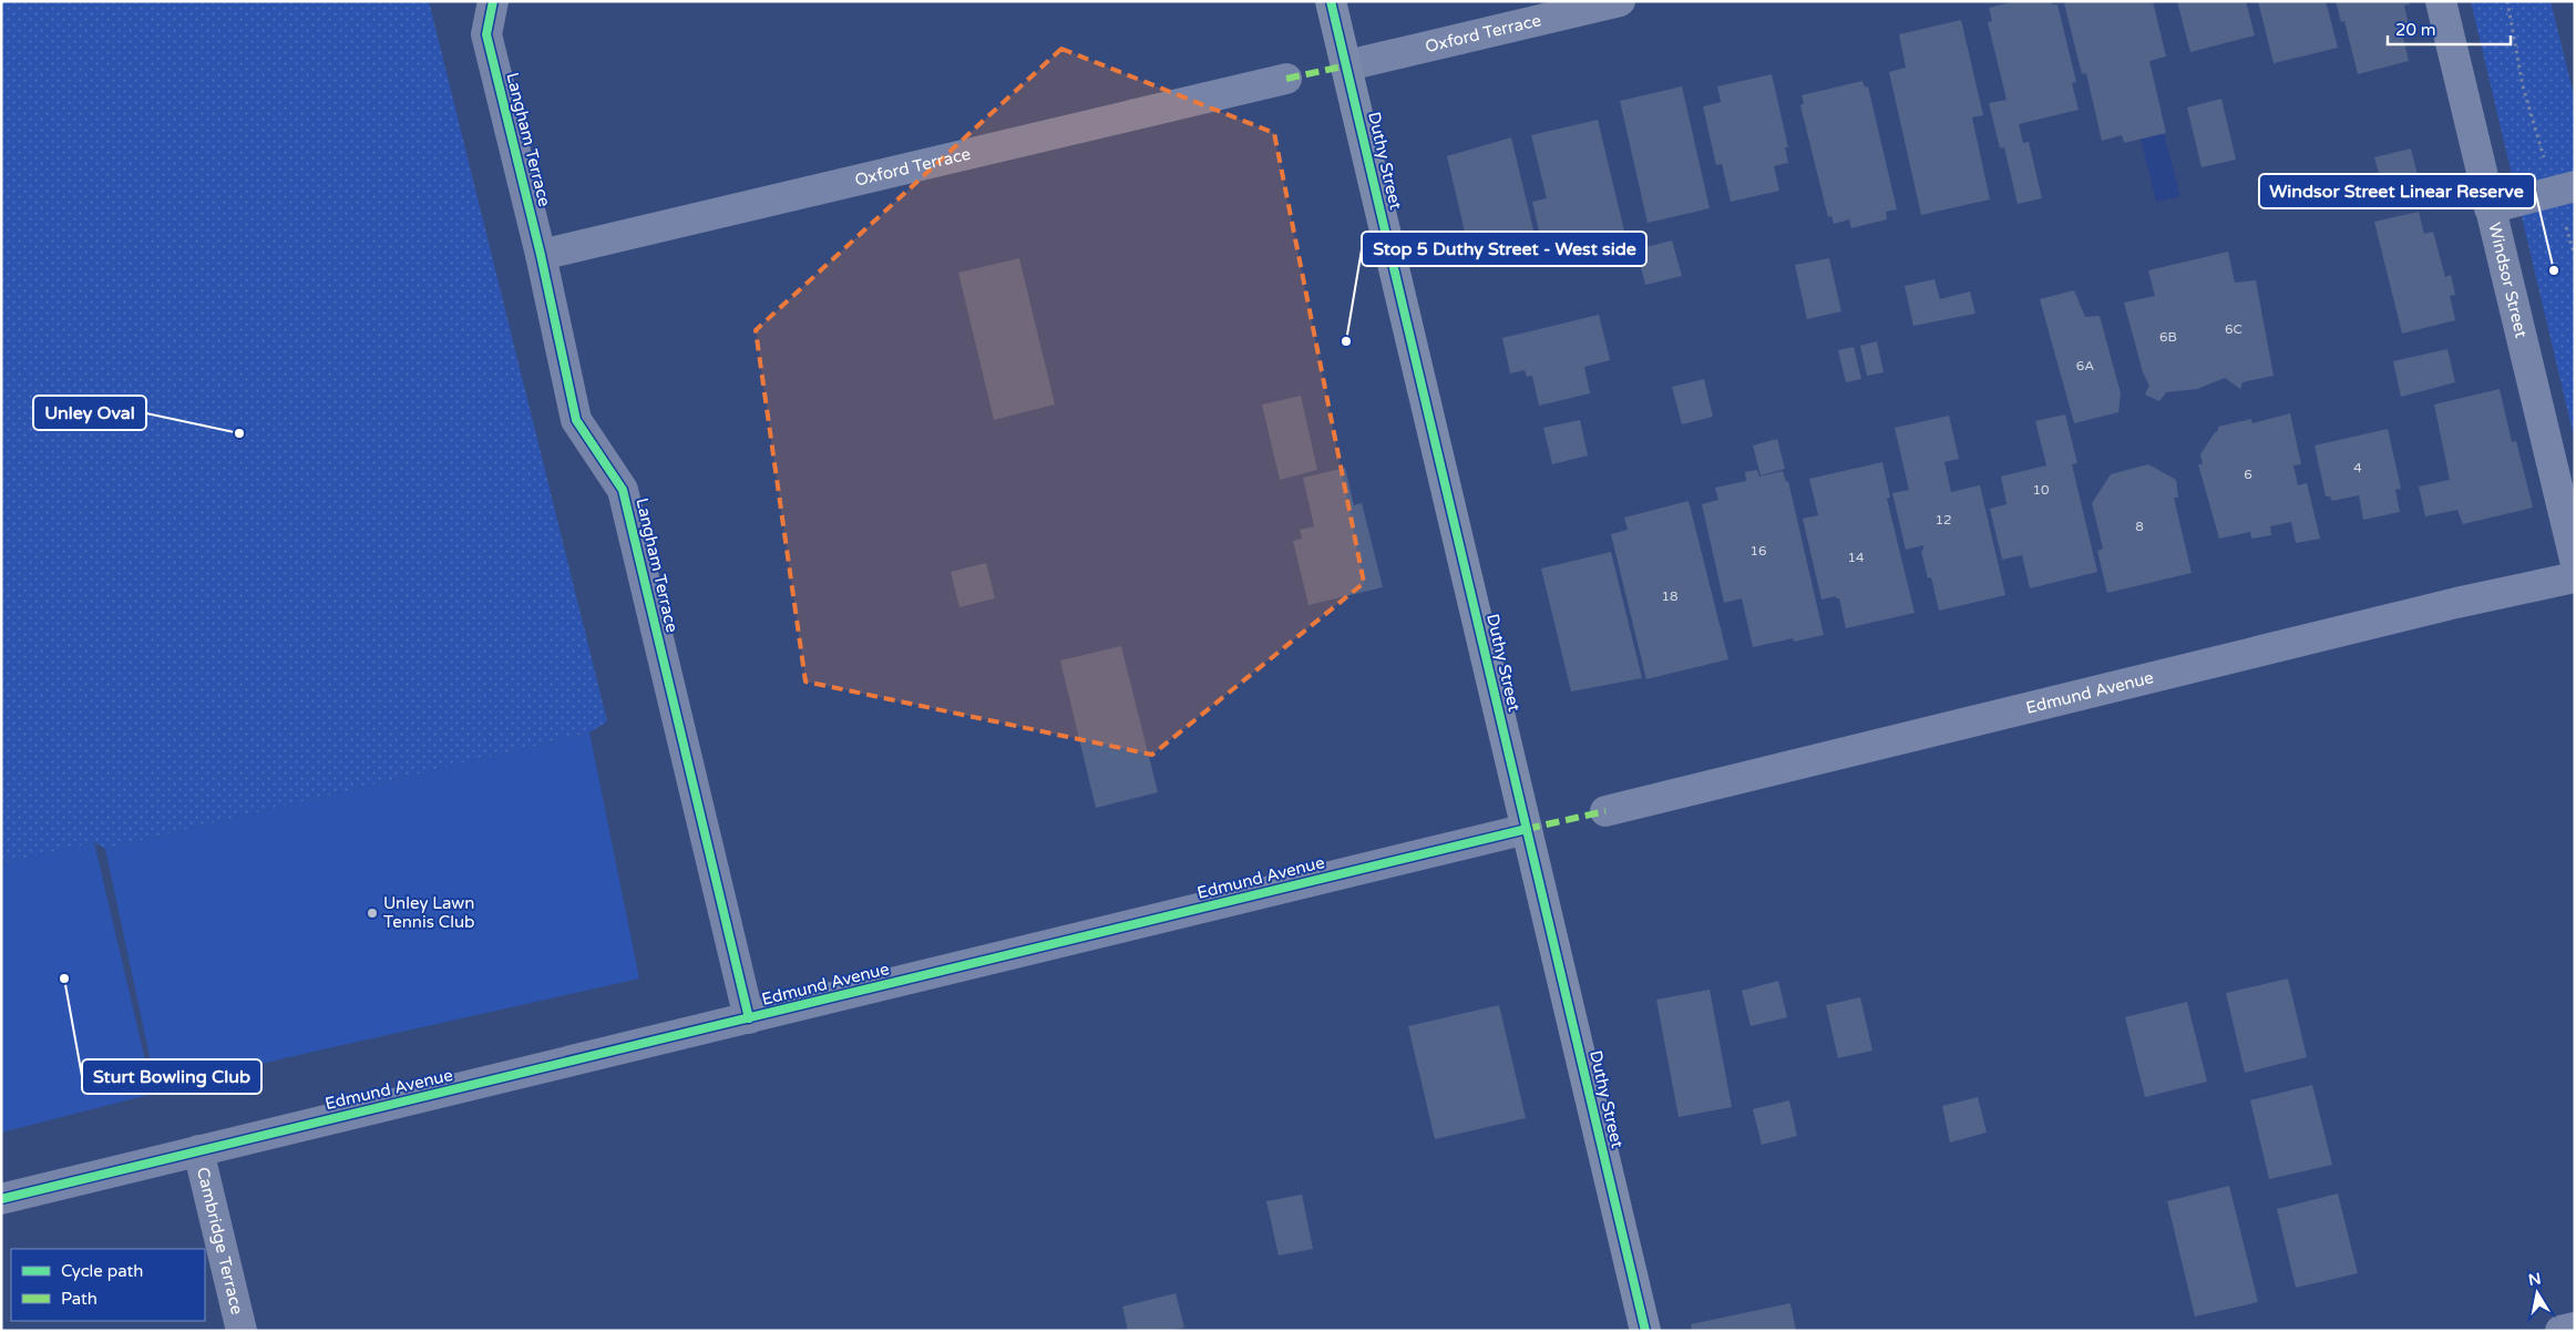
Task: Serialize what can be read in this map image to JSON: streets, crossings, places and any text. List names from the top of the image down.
{
  "streets": {
    "street": [
      "Oxford Terrace",
      "Langham Terrace",
      "Duthy Street",
      "Windsor Street",
      "Edmund Avenue",
      "Cambridge Terrace"
    ]
  },
  "crossings": [
    ["Oxford Terrace", "Langham Terrace"],
    ["Oxford Terrace", "Duthy Street"],
    ["Langham Terrace", "Edmund Avenue"],
    ["Duthy Street", "Edmund Avenue"],
    ["Edmund Avenue", "Cambridge Terrace"]
  ],
  "places": [
    "Windsor Street Linear Reserve",
    "Stop 5 Duthy Street - West side",
    "Unley Oval",
    "Unley Lawn Tennis Club",
    "Sturt Bowling Club"
  ],
  "house_numbers": [
    "6C",
    "6B",
    "6A",
    "4",
    "6",
    "10",
    "12",
    "8",
    "16",
    "14",
    "18"
  ],
  "legend": ["Cycle path", "Path"],
  "scale_bar": "20 m",
  "north": "top"
}
